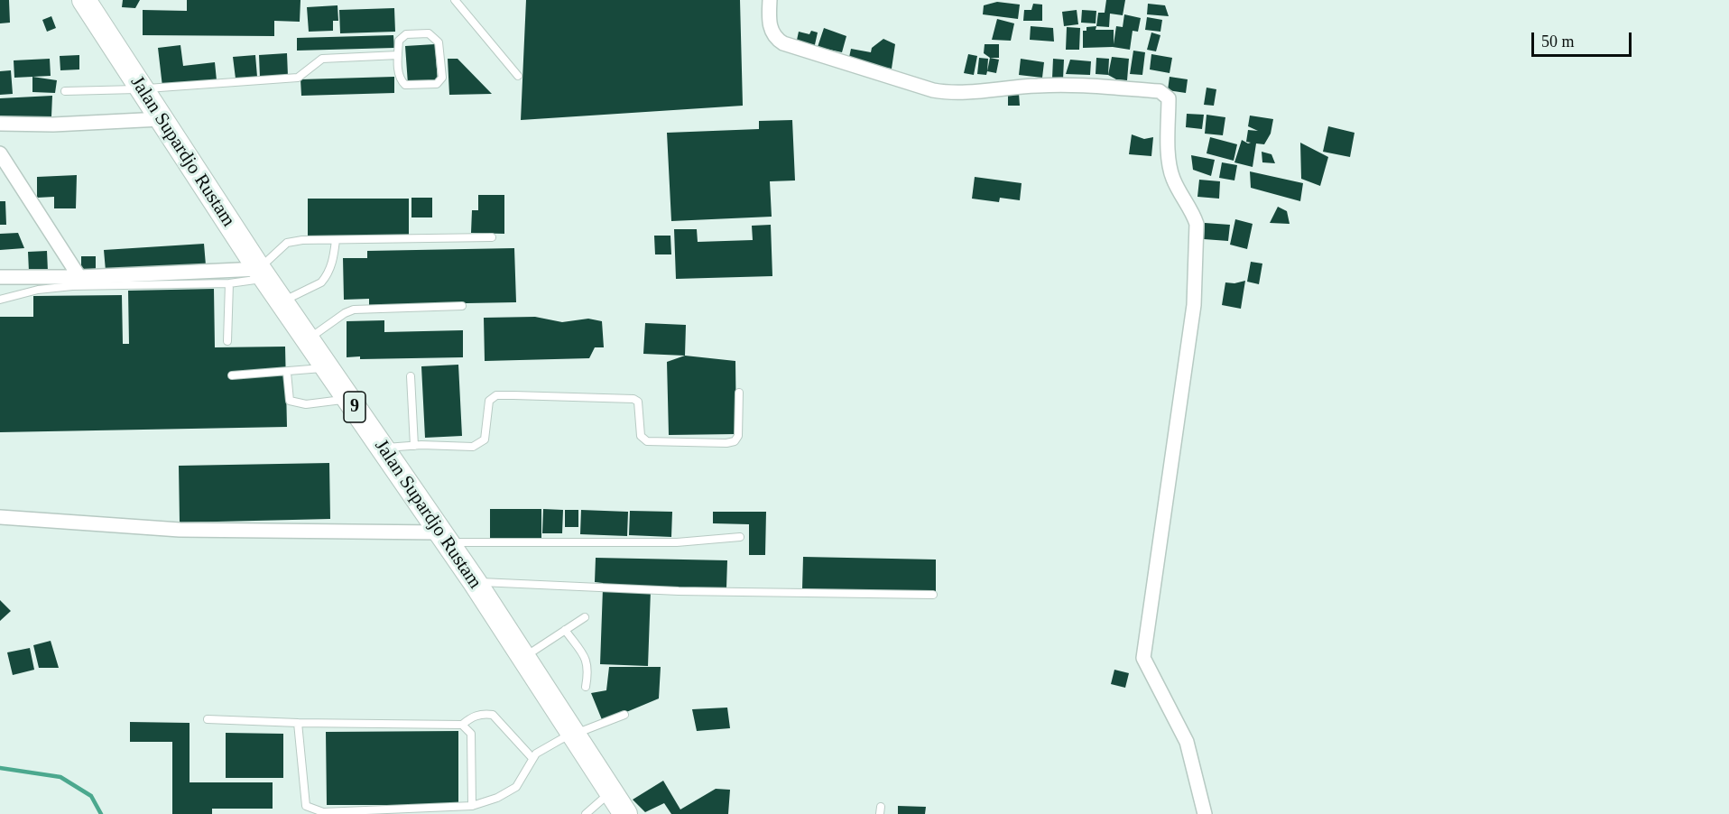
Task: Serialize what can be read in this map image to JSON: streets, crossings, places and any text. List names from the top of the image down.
{
  "streets": {
    "highway": ["Jalan Supardjo Rustam", "9"]
  },
  "scale_bar": "50 m"
}
